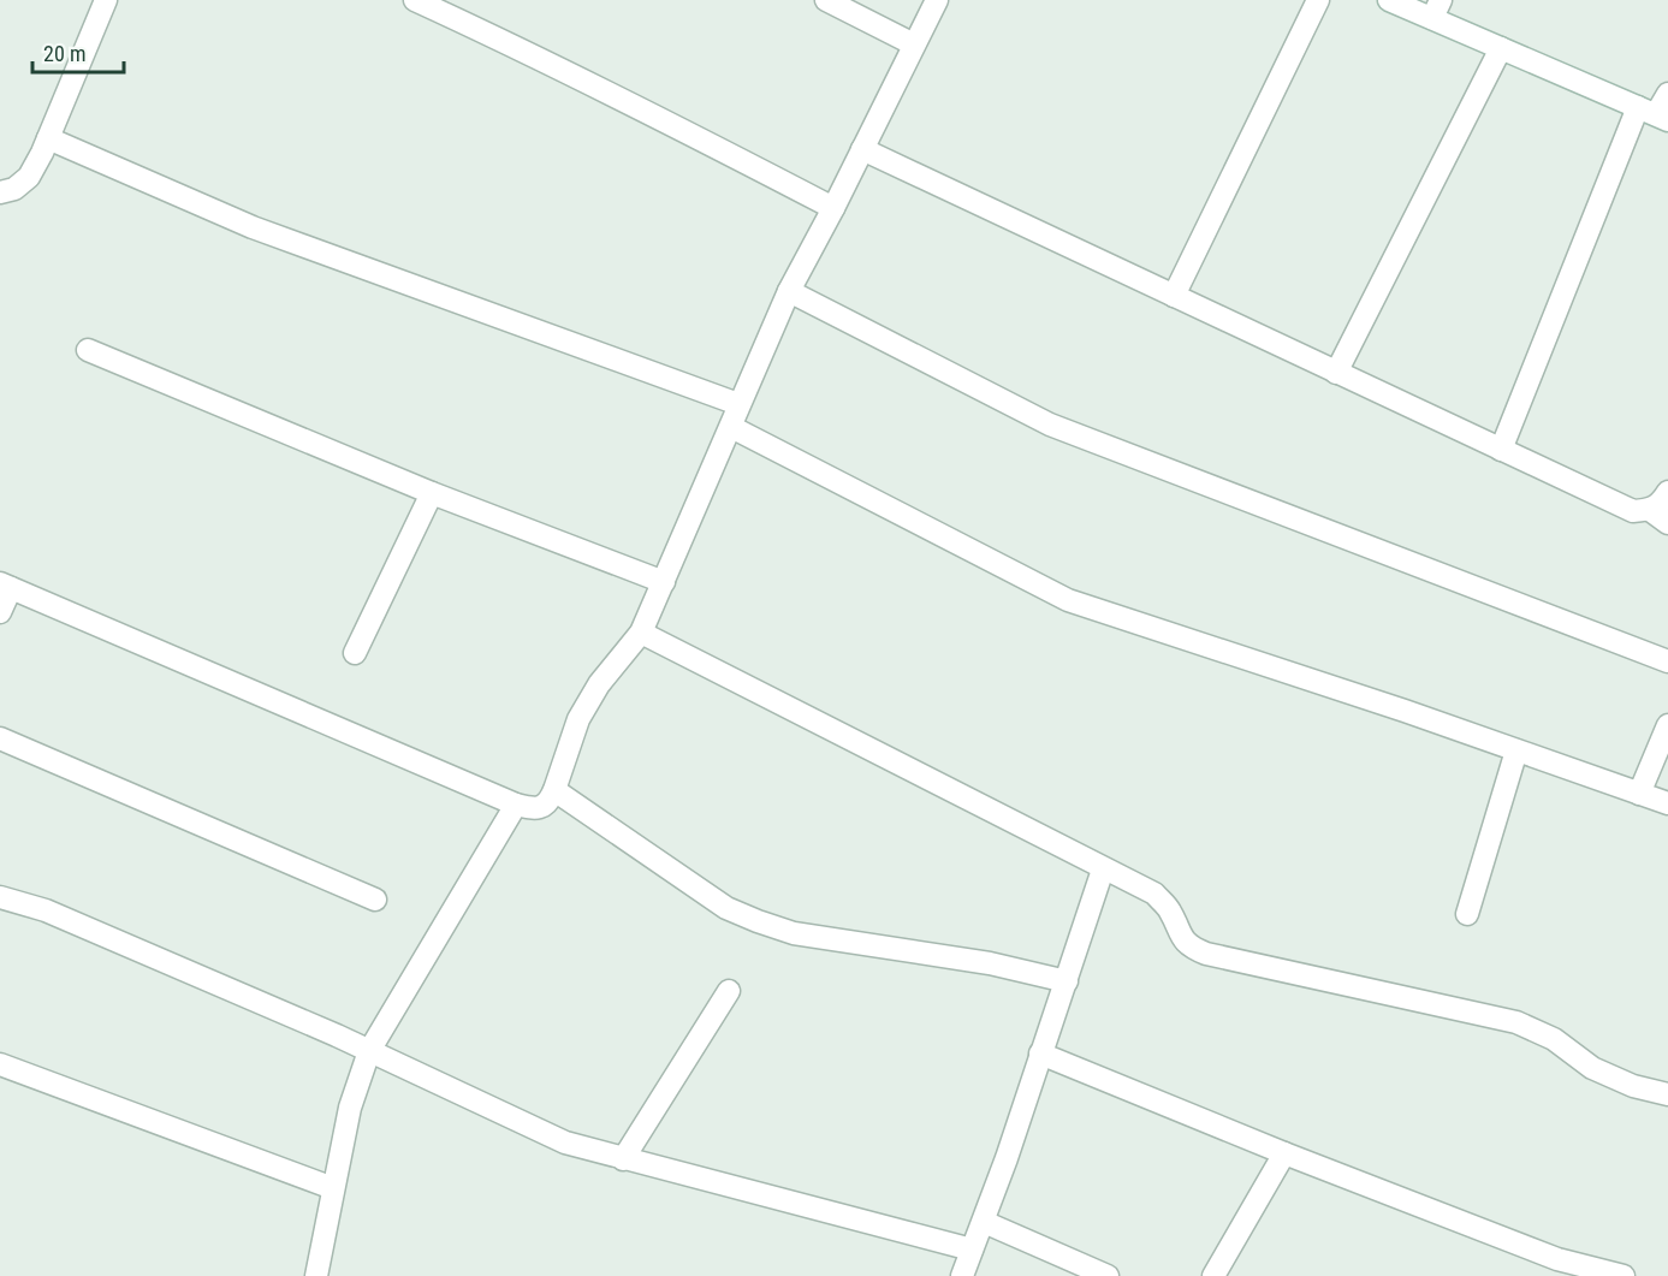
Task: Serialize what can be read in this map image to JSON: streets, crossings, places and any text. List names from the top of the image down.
{
  "scale_bar": "20 m"
}
